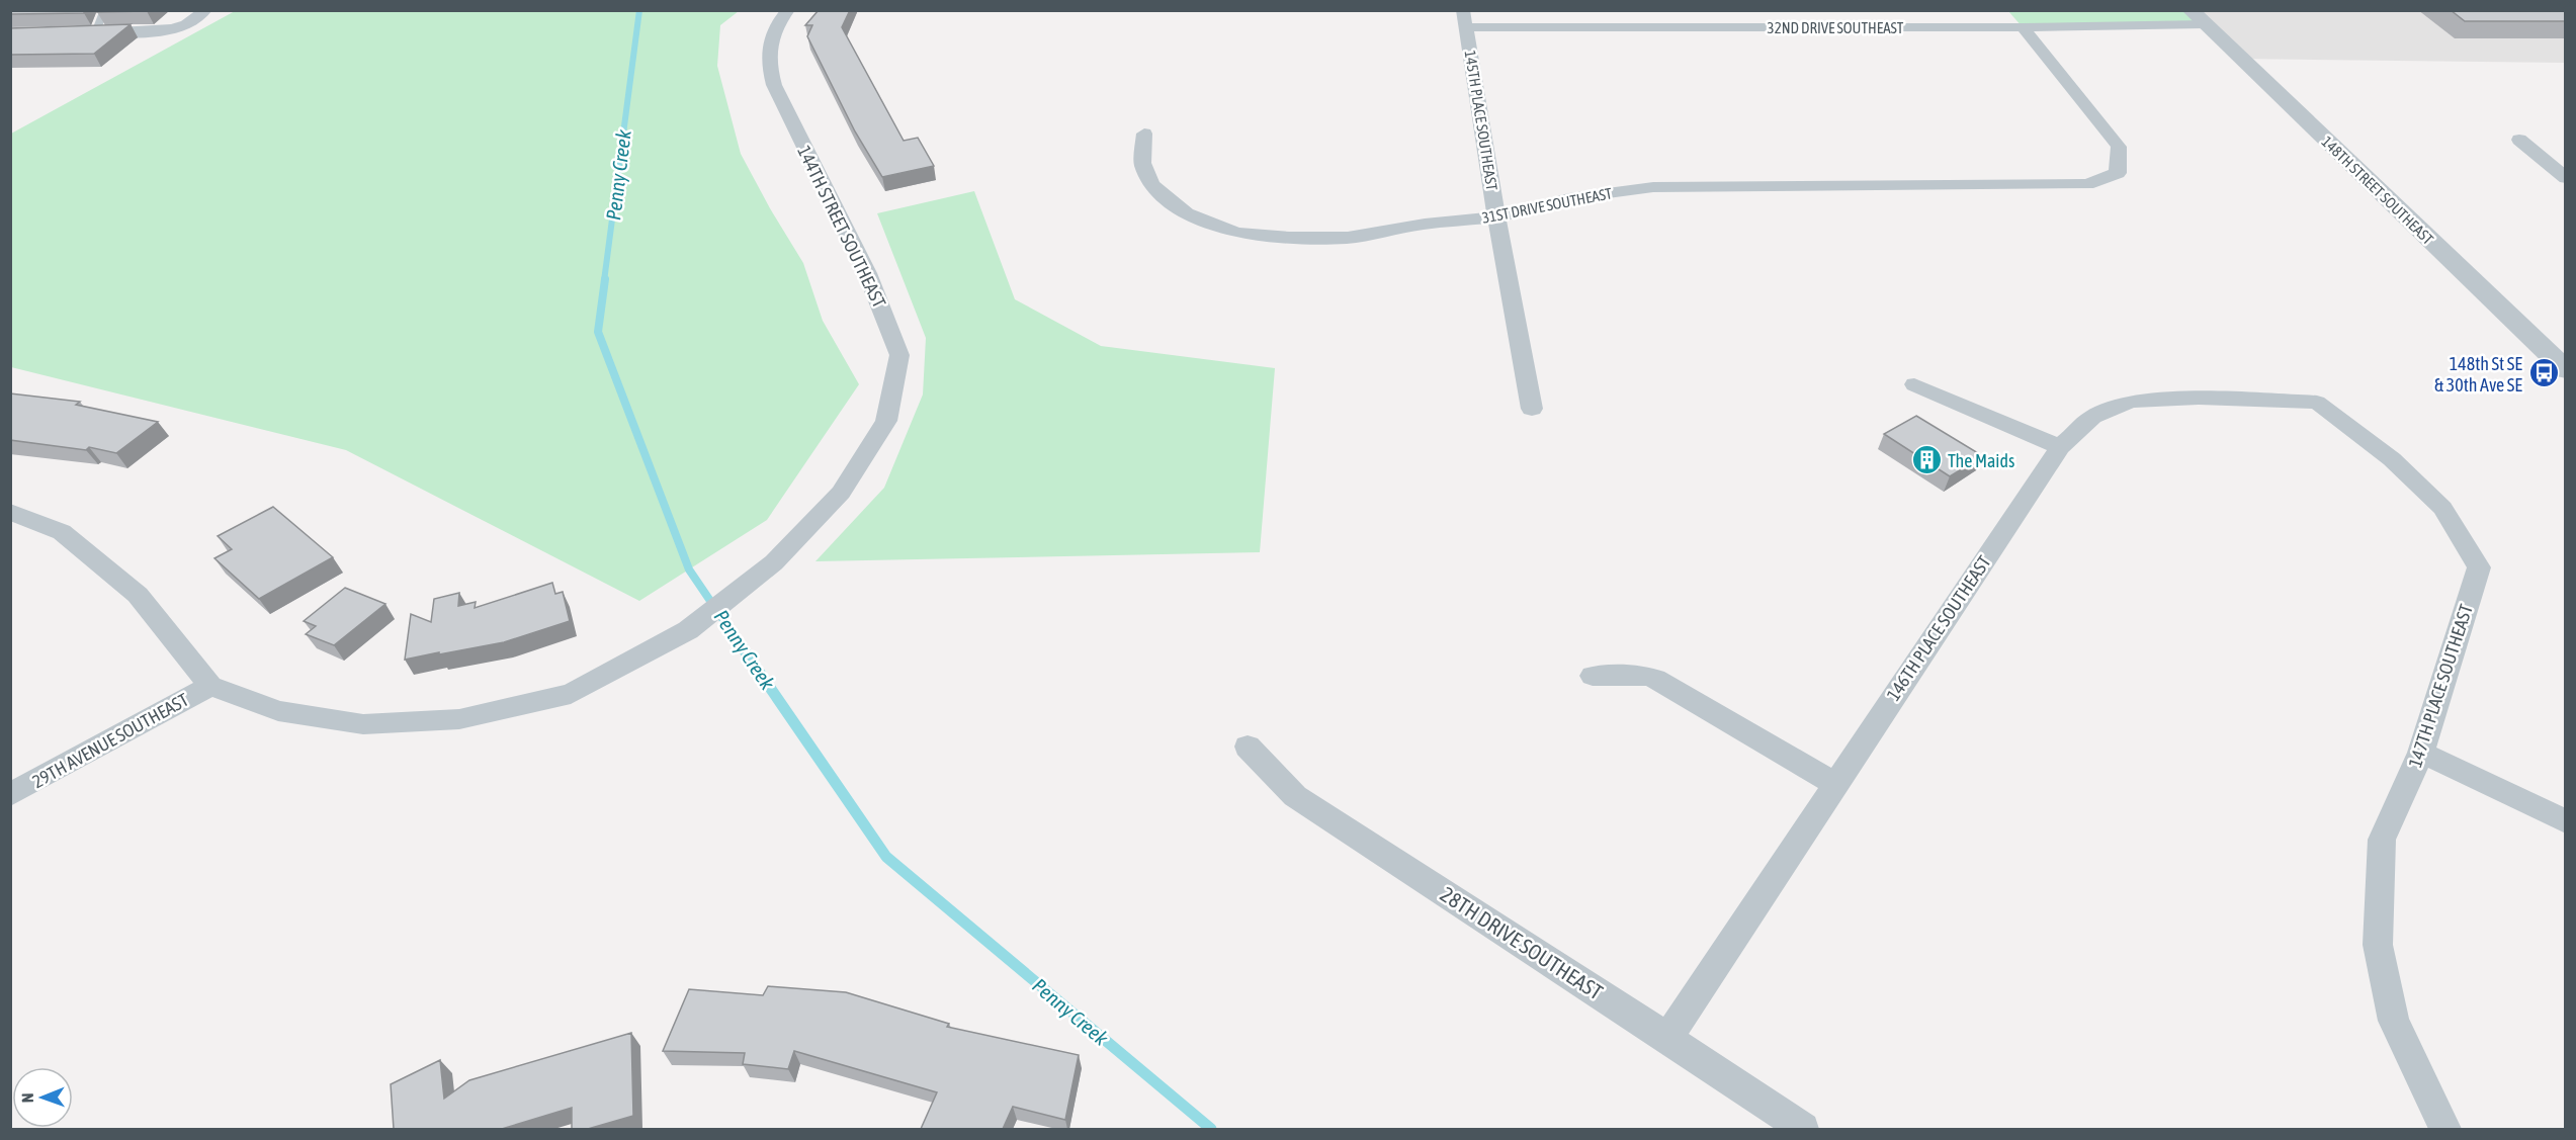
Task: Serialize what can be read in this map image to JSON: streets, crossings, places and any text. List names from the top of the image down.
{
  "streets": {
    "street": [
      "32ND DRIVE SOUTHEAST",
      "145TH PLACE SOUTHEAST",
      "148TH STREET SOUTHEAST",
      "31ST DRIVE SOUTHEAST",
      "144TH STREET SOUTHEAST",
      "146TH PLACE SOUTHEAST",
      "147TH PLACE SOUTHEAST",
      "29TH AVENUE SOUTHEAST",
      "28TH DRIVE SOUTHEAST"
    ]
  },
  "crossings": [
    ["32ND DRIVE SOUTHEAST", "145TH PLACE SOUTHEAST"],
    ["32ND DRIVE SOUTHEAST", "148TH STREET SOUTHEAST"],
    ["32ND DRIVE SOUTHEAST", "31ST DRIVE SOUTHEAST"],
    ["145TH PLACE SOUTHEAST", "31ST DRIVE SOUTHEAST"],
    ["144TH STREET SOUTHEAST", "29TH AVENUE SOUTHEAST"],
    ["146TH PLACE SOUTHEAST", "147TH PLACE SOUTHEAST"],
    ["146TH PLACE SOUTHEAST", "28TH DRIVE SOUTHEAST"]
  ],
  "water": ["Penny Creek"],
  "places": {
    "bus stop": ["148th St SE & 30th Ave SE"],
    "building": ["The Maids"]
  },
  "north": "left"
}
